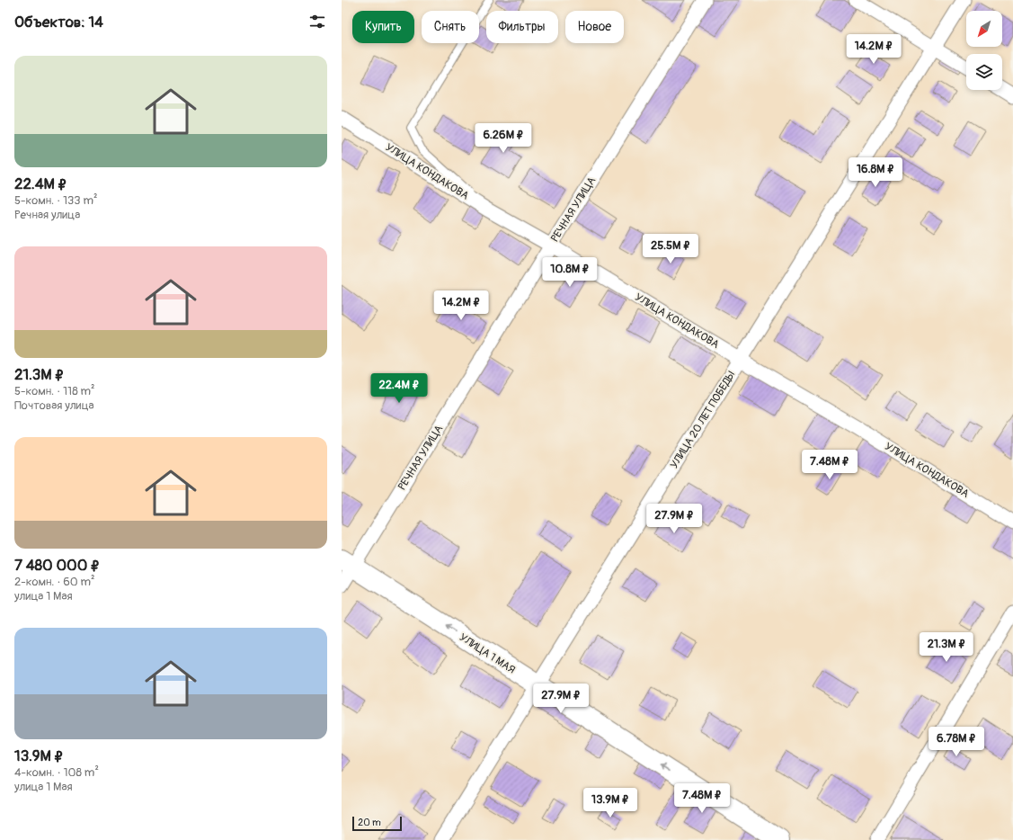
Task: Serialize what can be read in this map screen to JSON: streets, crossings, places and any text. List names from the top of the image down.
{
  "streets": {
    "street": [
      "УЛИЦА КОНДАКОВА",
      "РЕЧНАЯ УЛИЦА",
      "УЛИЦА 20 ЛЕТ ПОБЕДЫ",
      "УЛИЦА 1 МАЯ"
    ]
  },
  "crossings": [
    ["УЛИЦА КОНДАКОВА", "РЕЧНАЯ УЛИЦА"],
    ["УЛИЦА КОНДАКОВА", "УЛИЦА 20 ЛЕТ ПОБЕДЫ"],
    ["РЕЧНАЯ УЛИЦА", "УЛИЦА 1 МАЯ"],
    ["УЛИЦА 20 ЛЕТ ПОБЕДЫ", "УЛИЦА 1 МАЯ"]
  ],
  "one_way": ["УЛИЦА 1 МАЯ"],
  "scale_bar": "20 m",
  "north": "bottom left",
  "page": {
    "heading": "Объектов: 14",
    "chip": [
      "Купить",
      "Снять",
      "Фильтры",
      "Новое"
    ],
    "price": [
      "14.2M ₽",
      "6.26M ₽",
      "16.8M ₽",
      "25.5M ₽",
      "10.8M ₽",
      "14.2M ₽",
      "22.4M ₽",
      "7.48M ₽",
      "27.9M ₽",
      "21.3M ₽",
      "27.9M ₽",
      "6.78M ₽",
      "7.48M ₽",
      "13.9M ₽"
    ],
    "list": [
      {
        "name": "22.4M ₽",
        "note": "5-комн. · 133 m² · Речная улица"
      },
      {
        "name": "21.3M ₽",
        "note": "5-комн. · 118 m² · Почтовая улица"
      },
      {
        "name": "7 480 000 ₽",
        "note": "2-комн. · 60 m² · улица 1 Мая"
      },
      {
        "name": "13.9M ₽",
        "note": "4-комн. · 108 m² · улица 1 Мая"
      }
    ],
    "scale": "20 m"
  }
}
